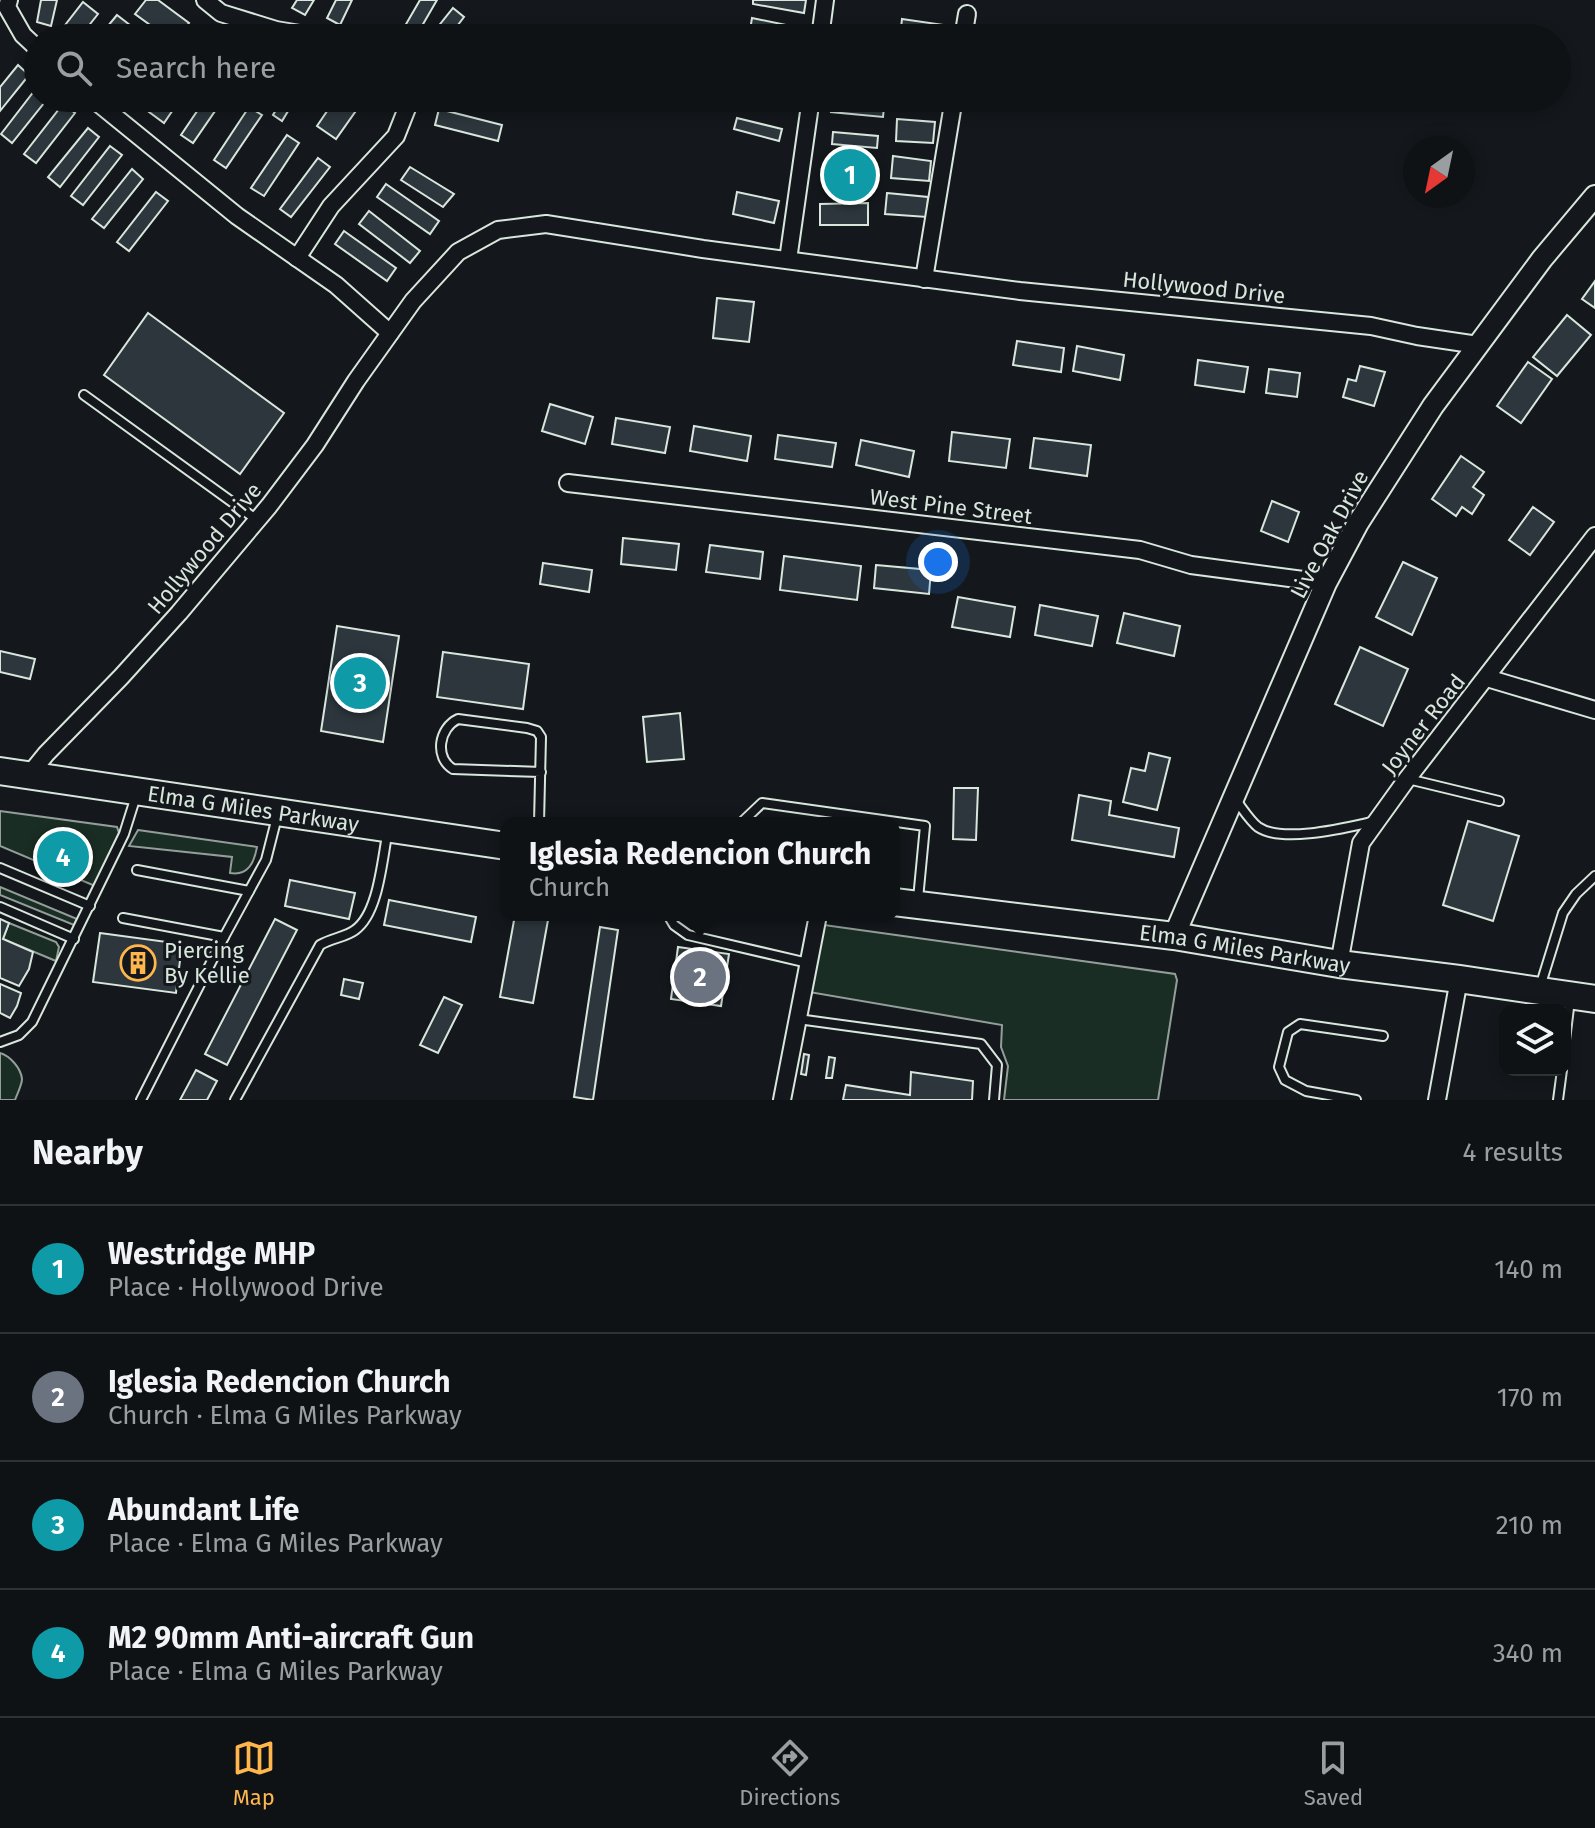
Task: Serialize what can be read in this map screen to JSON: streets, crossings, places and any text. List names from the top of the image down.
{
  "streets": {
    "main road": ["Elma G Miles Parkway"],
    "street": [
      "Hollywood Drive",
      "West Pine Street",
      "Live Oak Drive",
      "Joyner Road"
    ]
  },
  "crossings": [
    ["Hollywood Drive", "Live Oak Drive"],
    ["Hollywood Drive", "Elma G Miles Parkway"],
    ["West Pine Street", "Live Oak Drive"],
    ["Live Oak Drive", "Elma G Miles Parkway"],
    ["Joyner Road", "Elma G Miles Parkway"]
  ],
  "places": {
    "building": ["Piercing By Kellie"]
  },
  "north": "bottom left",
  "page": {
    "search": "Search here",
    "pins": [
      "1",
      "3",
      "4",
      "2"
    ],
    "popup": ["Iglesia Redencion Church", "Church"],
    "heading": ["Nearby", "4 results"],
    "list": [
      {
        "mark": "1",
        "name": "Westridge MHP",
        "note": "Place · Hollywood Drive",
        "value": "140 m"
      },
      {
        "mark": "2",
        "name": "Iglesia Redencion Church",
        "note": "Church · Elma G Miles Parkway",
        "value": "170 m"
      },
      {
        "mark": "3",
        "name": "Abundant Life",
        "note": "Place · Elma G Miles Parkway",
        "value": "210 m"
      },
      {
        "mark": "4",
        "name": "M2 90mm Anti-aircraft Gun",
        "note": "Place · Elma G Miles Parkway",
        "value": "340 m"
      }
    ],
    "nav": ["Map", "Directions", "Saved"]
  }
}
